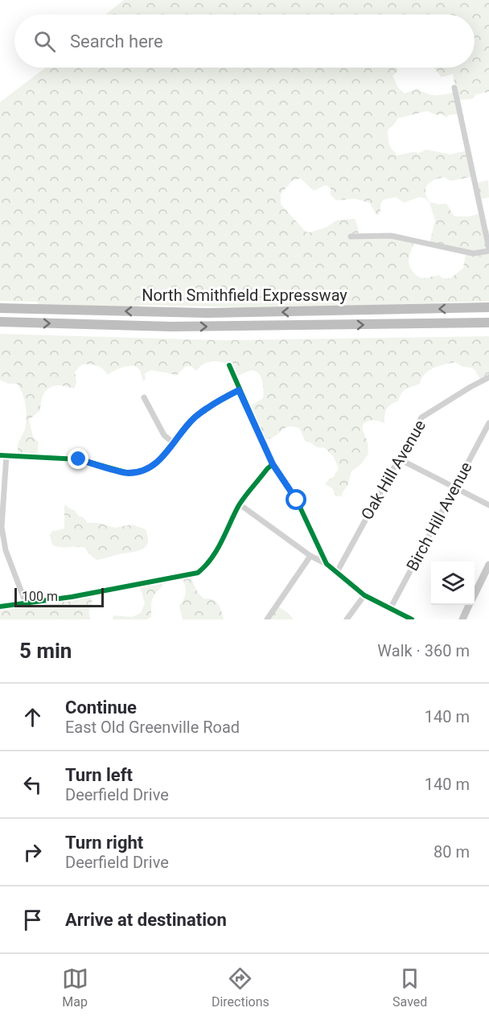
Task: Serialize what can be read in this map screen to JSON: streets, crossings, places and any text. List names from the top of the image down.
{
  "streets": {
    "highway": ["North Smithfield Expressway"],
    "street": ["Oak Hill Avenue", "Birch Hill Avenue"]
  },
  "scale_bar": "100 m",
  "page": {
    "search": "Search here",
    "scale": "100 m",
    "heading": ["5 min", "Walk · 360 m"],
    "list": [
      ["Continue", "East Old Greenville Road", "140 m"],
      ["Turn left", "Deerfield Drive", "140 m"],
      ["Turn right", "Deerfield Drive", "80 m"],
      "Arrive at destination"
    ],
    "nav": ["Map", "Directions", "Saved"]
  }
}
